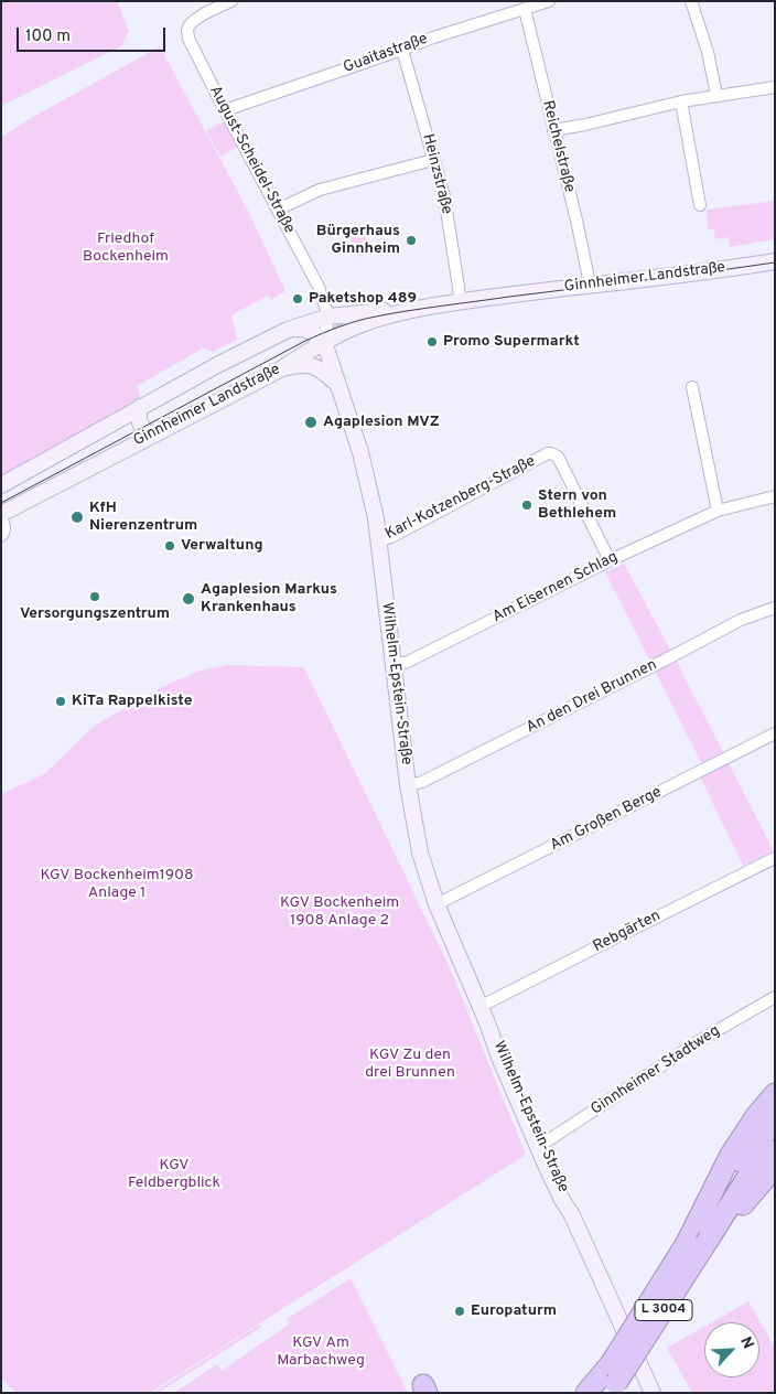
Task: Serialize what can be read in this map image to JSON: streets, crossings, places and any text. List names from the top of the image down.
{
  "streets": {
    "highway": ["L 3004"],
    "main road": ["Ginnheimer Landstraße", "Wilhelm-Epstein-Straße"],
    "street": [
      "Guaitastraße",
      "Reichelstraße",
      "August-Scheidel-Straße",
      "Heinzstraße",
      "Karl-Kotzenberg-Straße",
      "Am Eisernen Schlag",
      "An den Drei Brunnen",
      "Am Großen Berge",
      "Rebgärten",
      "Ginnheimer Stadtweg"
    ]
  },
  "crossings": [
    ["Guaitastraße", "Reichelstraße"],
    ["Guaitastraße", "August-Scheidel-Straße"],
    ["Guaitastraße", "Heinzstraße"],
    ["Reichelstraße", "Ginnheimer Landstraße"],
    ["August-Scheidel-Straße", "Ginnheimer Landstraße"],
    ["August-Scheidel-Straße", "Wilhelm-Epstein-Straße"],
    ["Heinzstraße", "Ginnheimer Landstraße"],
    ["Ginnheimer Landstraße", "Wilhelm-Epstein-Straße"],
    ["Karl-Kotzenberg-Straße", "Am Eisernen Schlag"],
    ["Karl-Kotzenberg-Straße", "Wilhelm-Epstein-Straße"],
    ["Am Eisernen Schlag", "Wilhelm-Epstein-Straße"],
    ["Wilhelm-Epstein-Straße", "An den Drei Brunnen"],
    ["Wilhelm-Epstein-Straße", "Am Großen Berge"],
    ["Wilhelm-Epstein-Straße", "Rebgärten"],
    ["Wilhelm-Epstein-Straße", "Ginnheimer Stadtweg"]
  ],
  "parks": [
    "Friedhof Bockenheim",
    "KGV Bockenheim1908 Anlage 1",
    "KGV Bockenheim 1908 Anlage 2",
    "KGV Zu den drei Brunnen",
    "KGV Feldbergblick",
    "KGV Am Marbachweg"
  ],
  "places": [
    "Bürgerhaus Ginnheim",
    "Paketshop 489",
    "Promo Supermarkt",
    "Agaplesion MVZ",
    "Stern von Bethlehem",
    "KfH Nierenzentrum",
    "Verwaltung",
    "Versorgungszentrum",
    "Agaplesion Markus Krankenhaus",
    "KiTa Rappelkiste",
    "Europaturm"
  ],
  "scale_bar": "100 m",
  "north": "top right"
}
